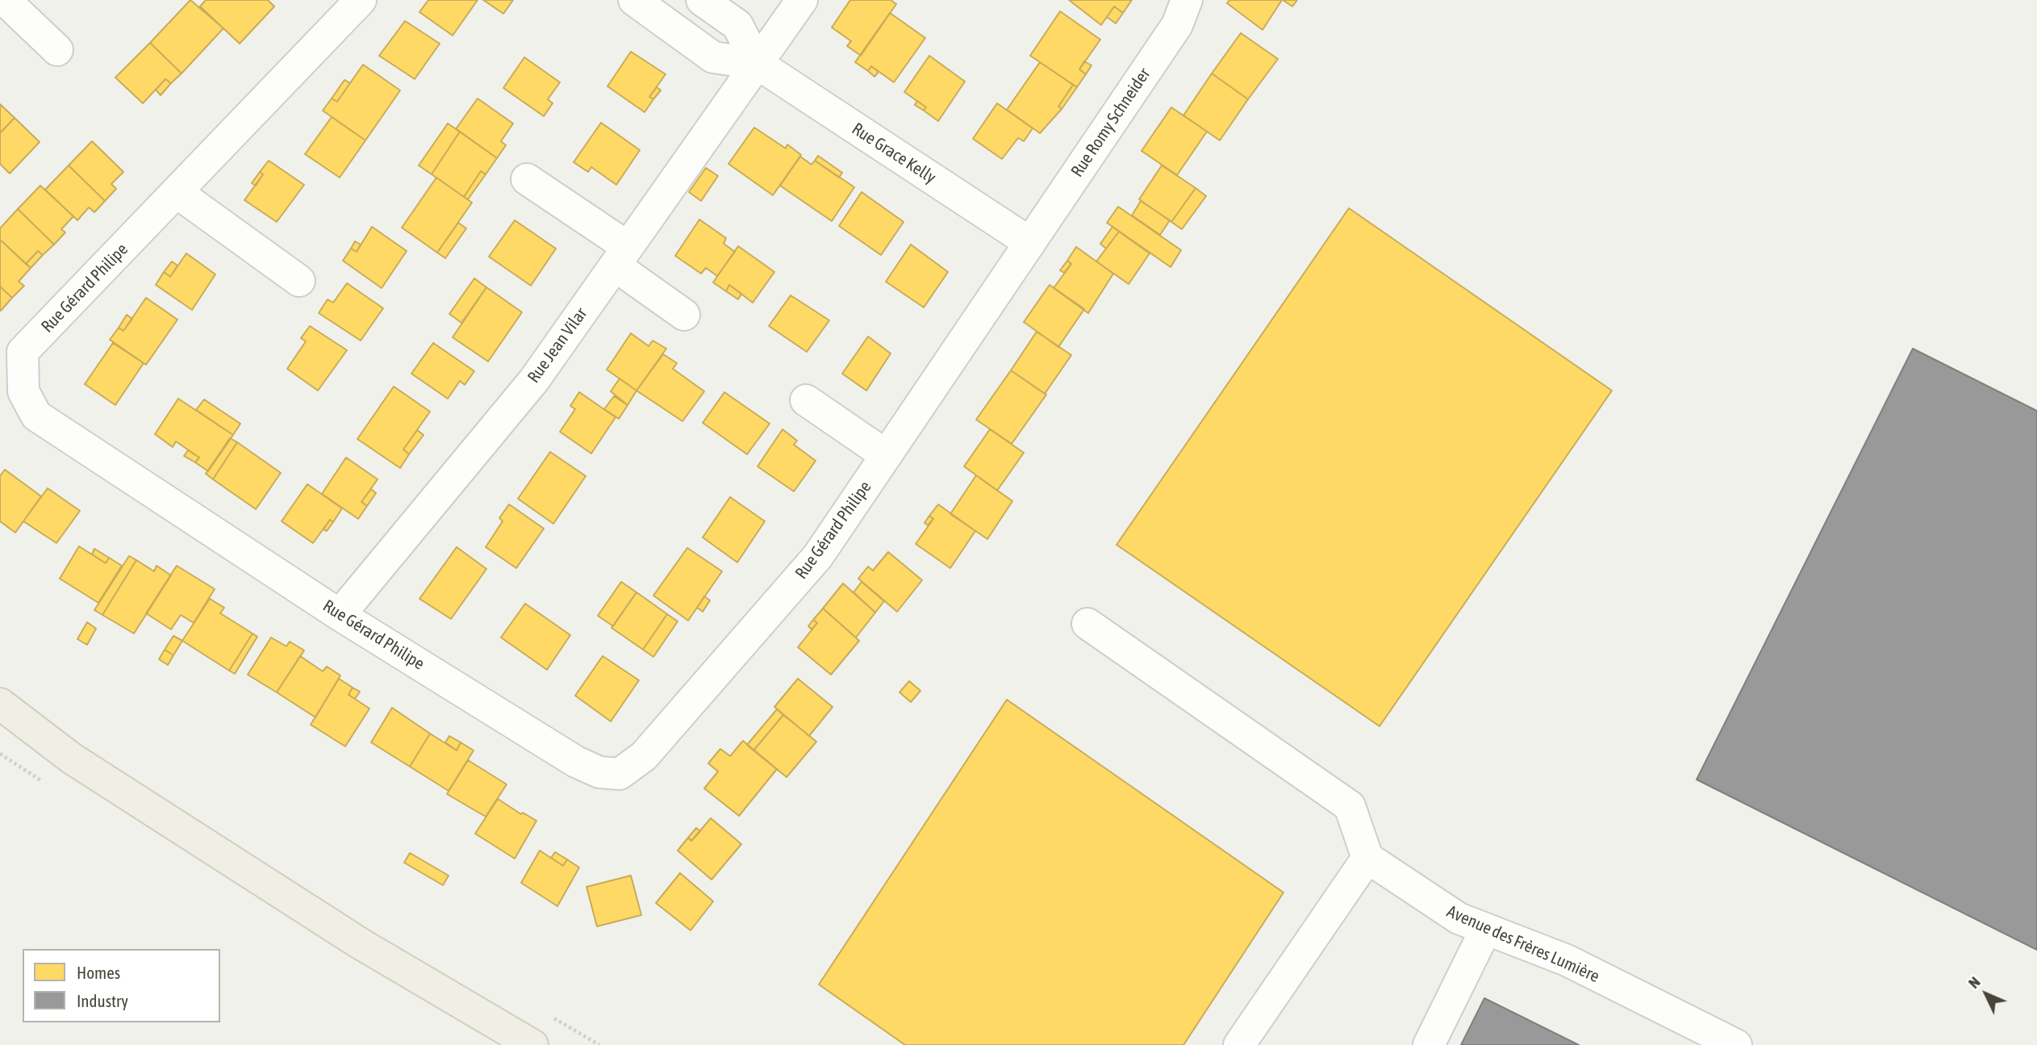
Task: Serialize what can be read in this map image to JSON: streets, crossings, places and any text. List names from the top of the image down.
{
  "streets": {
    "street": [
      "Rue Romy Schneider",
      "Rue Grace Kelly",
      "Rue Gérard Philipe",
      "Rue Jean Vilar",
      "Avenue des Frères Lumière"
    ]
  },
  "crossings": [
    ["Rue Romy Schneider", "Rue Grace Kelly"],
    ["Rue Romy Schneider", "Rue Gérard Philipe"],
    ["Rue Grace Kelly", "Rue Gérard Philipe"],
    ["Rue Grace Kelly", "Rue Jean Vilar"],
    ["Rue Gérard Philipe", "Rue Jean Vilar"]
  ],
  "legend": ["Homes", "Industry"],
  "north": "top left"
}
